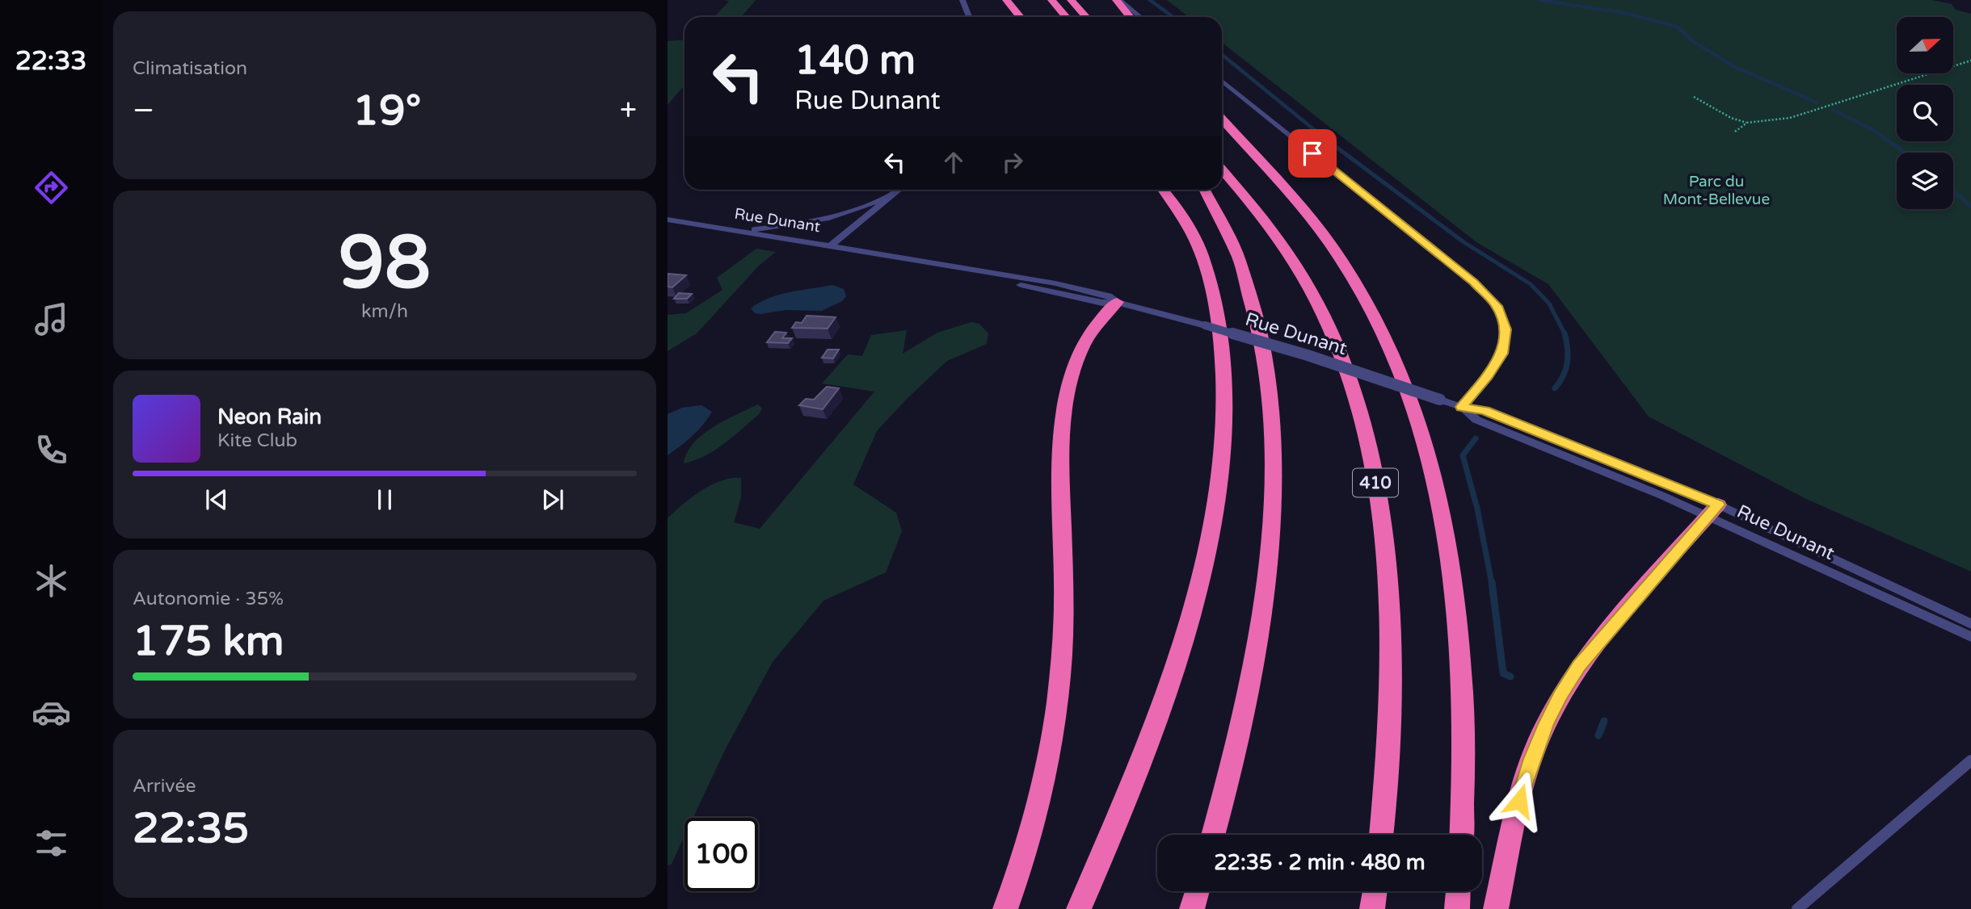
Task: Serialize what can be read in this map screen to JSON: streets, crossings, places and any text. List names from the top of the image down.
{
  "streets": {
    "highway": ["410"],
    "street": ["Rue Dunant"]
  },
  "parks": ["Parc du Mont-Bellevue"],
  "north": "right",
  "page": {
    "tabs": "22:33",
    "tile": [
      "Climatisation",
      ["98", "km/h"],
      ["Autonomie · 35%", "175 km"],
      ["Arrivée", "22:35"]
    ],
    "turn": ["140 m", "Rue Dunant"],
    "heat": ["−", "19°", "+"],
    "song": ["Neon Rain", "Kite Club"],
    "limit": "100",
    "trip": "22:35 · 2 min · 480 m"
  }
}
